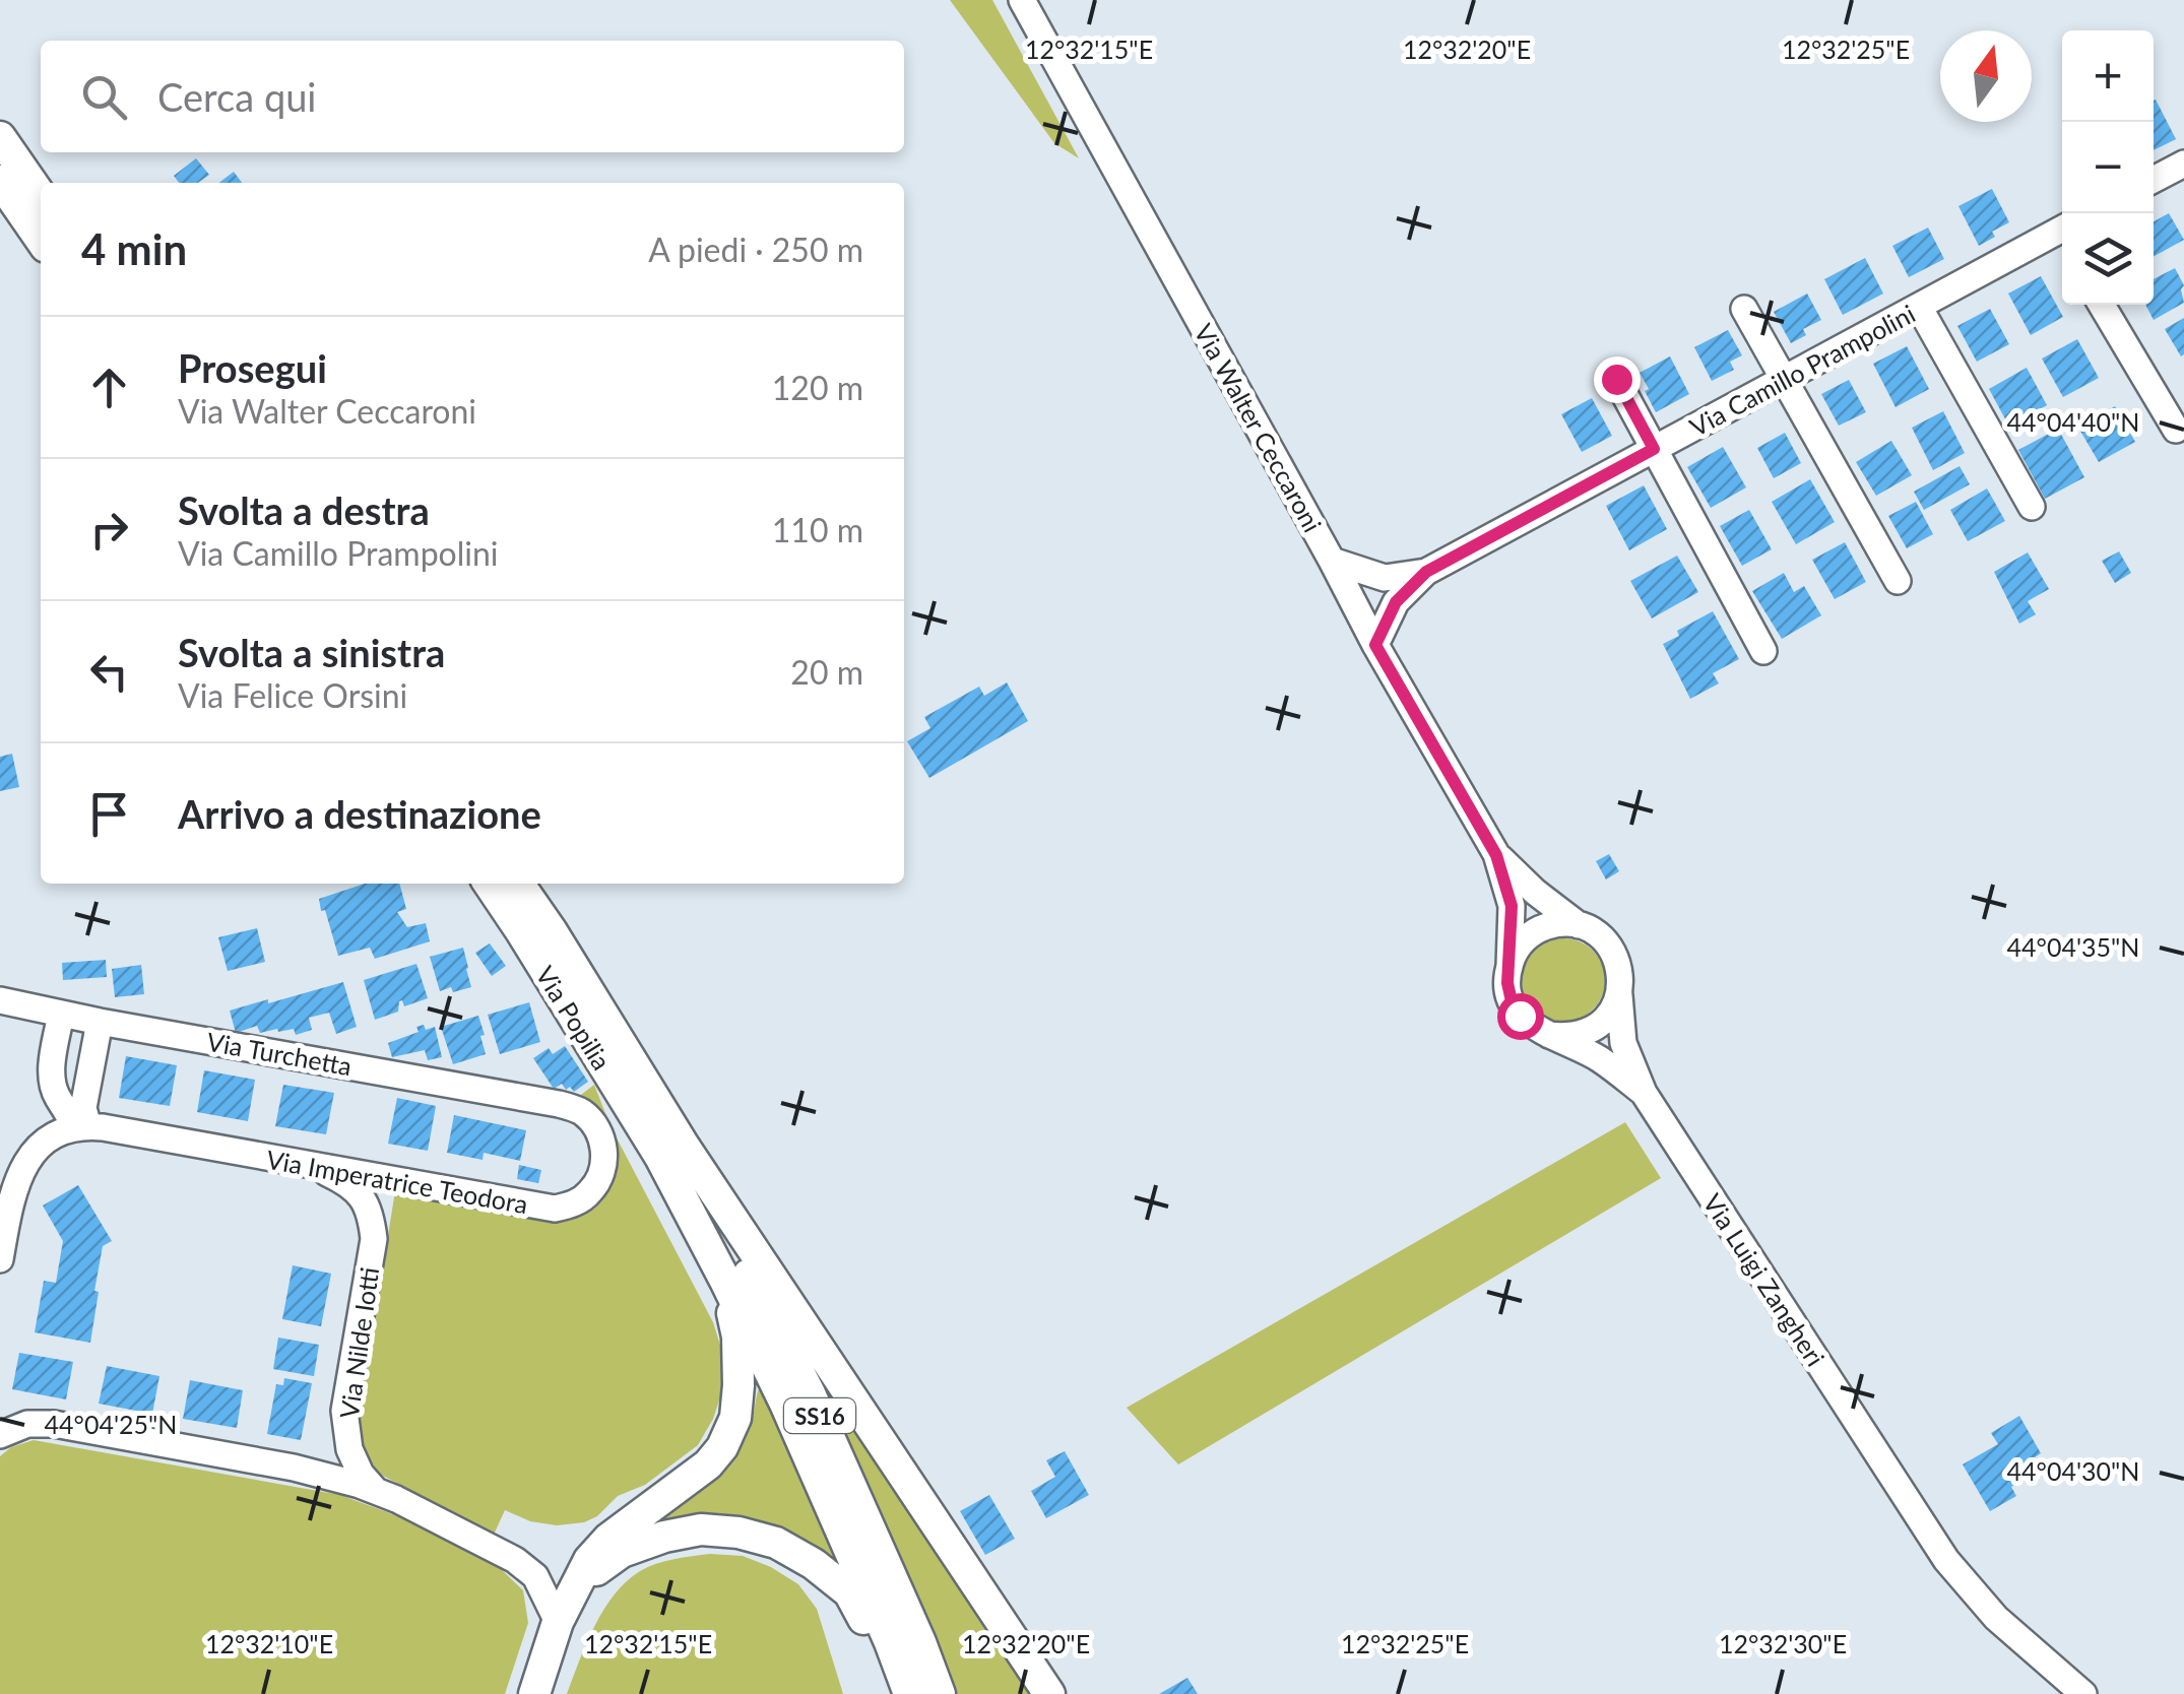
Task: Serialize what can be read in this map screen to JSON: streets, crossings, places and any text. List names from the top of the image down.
{
  "streets": {
    "main road": ["Via Popilia", "SS16"],
    "street": [
      "Via Camillo Prampolini",
      "Via Walter Ceccaroni",
      "Via Turchetta",
      "Via Imperatrice Teodora",
      "Via Luigi Zangheri",
      "Via Nilde Iotti"
    ]
  },
  "crossings": [
    ["Via Camillo Prampolini", "Via Walter Ceccaroni"],
    ["Via Walter Ceccaroni", "Via Luigi Zangheri"],
    ["Via Popilia", "SS16"],
    ["Via Turchetta", "Via Imperatrice Teodora"],
    ["Via Imperatrice Teodora", "Via Nilde Iotti"]
  ],
  "north": "top",
  "page": {
    "map_buttons": ["+", "−"],
    "search": "Cerca qui",
    "heading": ["4 min", "A piedi · 250 m"],
    "list": [
      ["Prosegui", "Via Walter Ceccaroni", "120 m"],
      ["Svolta a destra", "Via Camillo Prampolini", "110 m"],
      ["Svolta a sinistra", "Via Felice Orsini", "20 m"],
      "Arrivo a destinazione"
    ]
  },
  "coordinates": [
    "12°32'15\"E",
    "12°32'20\"E",
    "12°32'25\"E",
    "44°04'40\"N",
    "44°04'35\"N",
    "44°04'25\"N",
    "44°04'30\"N",
    "12°32'10\"E",
    "12°32'30\"E"
  ]
}
